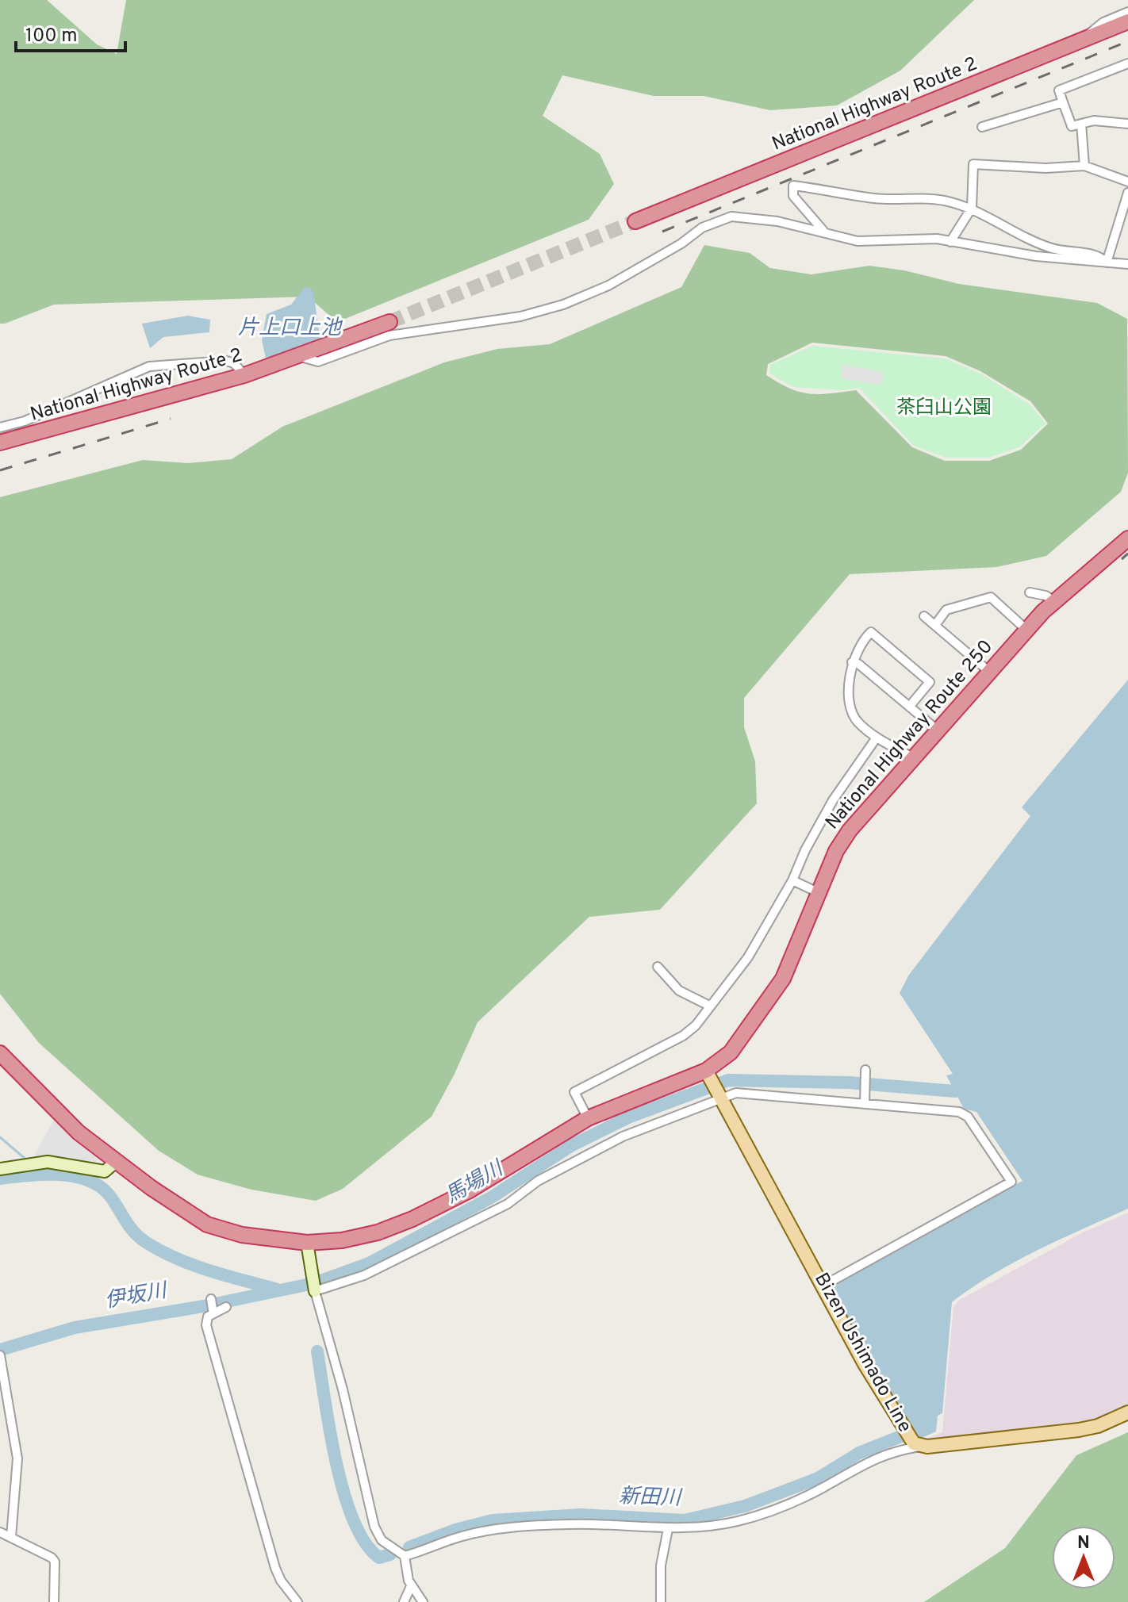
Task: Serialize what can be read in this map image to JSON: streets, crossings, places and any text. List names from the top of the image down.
{
  "streets": {
    "highway": ["National Highway Route 2", "National Highway Route 250"],
    "main road": ["Bizen Ushimado Line"]
  },
  "crossings": [
    ["National Highway Route 250", "Bizen Ushimado Line"]
  ],
  "water": [
    "片上口上池",
    "馬場川",
    "伊坂川",
    "新田川"
  ],
  "parks": ["茶臼山公園"],
  "scale_bar": "100 m",
  "north": "top"
}
